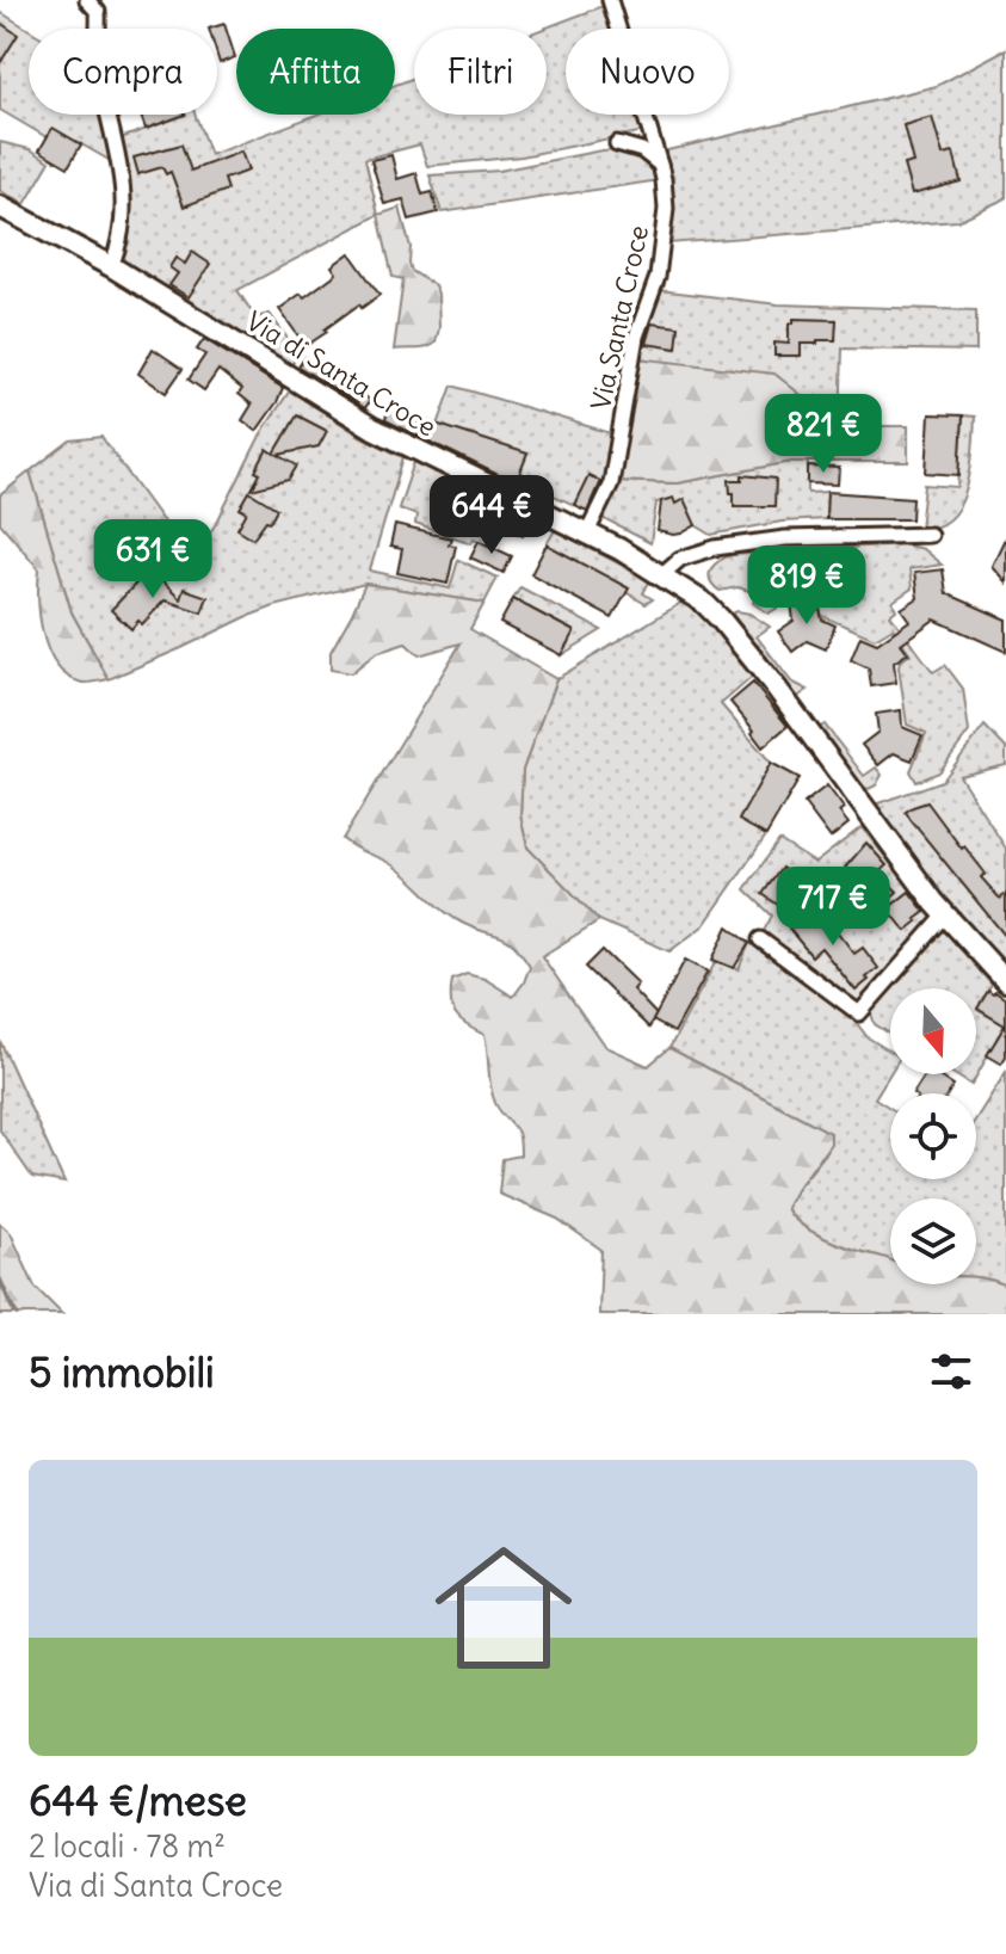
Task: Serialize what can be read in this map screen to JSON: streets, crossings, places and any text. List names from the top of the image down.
{
  "streets": {
    "main road": ["Via di Santa Croce"],
    "street": ["Via Santa Croce"]
  },
  "crossings": [
    ["Via Santa Croce", "Via di Santa Croce"]
  ],
  "north": "bottom",
  "page": {
    "chip": [
      "Compra",
      "Affitta",
      "Filtri",
      "Nuovo"
    ],
    "price": [
      "821 €",
      "644 €",
      "631 €",
      "819 €",
      "717 €"
    ],
    "heading": "5 immobili",
    "list": [
      {
        "name": "644 €/mese",
        "note": "2 locali · 78 m² · Via di Santa Croce"
      }
    ]
  }
}
